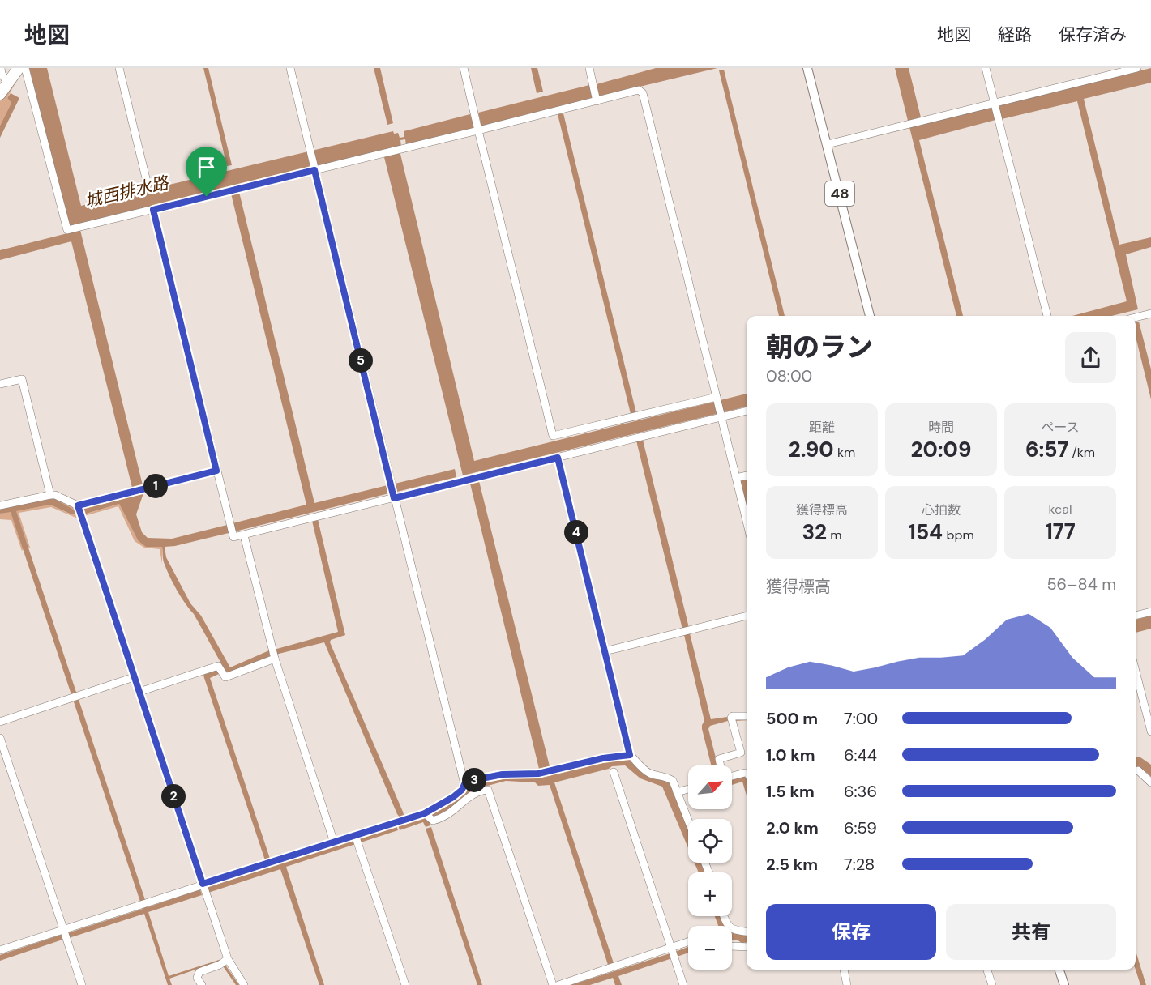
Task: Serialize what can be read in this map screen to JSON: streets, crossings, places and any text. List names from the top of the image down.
{
  "streets": {
    "main road": ["48"]
  },
  "water": ["城西排水路"],
  "north": "top right",
  "page": {
    "header": "地図",
    "nav": ["地図", "経路", "保存済み"],
    "heading": ["朝のラン", "08:00"],
    "pins": [
      "5",
      "1",
      "4",
      "3",
      "2"
    ],
    "stats": [
      ["距離", "2.90 km"],
      ["時間", "20:09"],
      ["ペース", "6:57 /km"],
      ["獲得標高", "32 m"],
      ["心拍数", "154 bpm"],
      ["kcal", "177"]
    ],
    "chart": ["獲得標高", "56–84 m"],
    "list": [
      {
        "name": "500 m",
        "note": "7:00"
      },
      {
        "name": "1.0 km",
        "note": "6:44"
      },
      {
        "name": "1.5 km",
        "note": "6:36"
      },
      {
        "name": "2.0 km",
        "note": "6:59"
      },
      {
        "name": "2.5 km",
        "note": "7:28"
      }
    ],
    "map_buttons": ["+", "−"],
    "buttons": ["保存", "共有"]
  }
}
